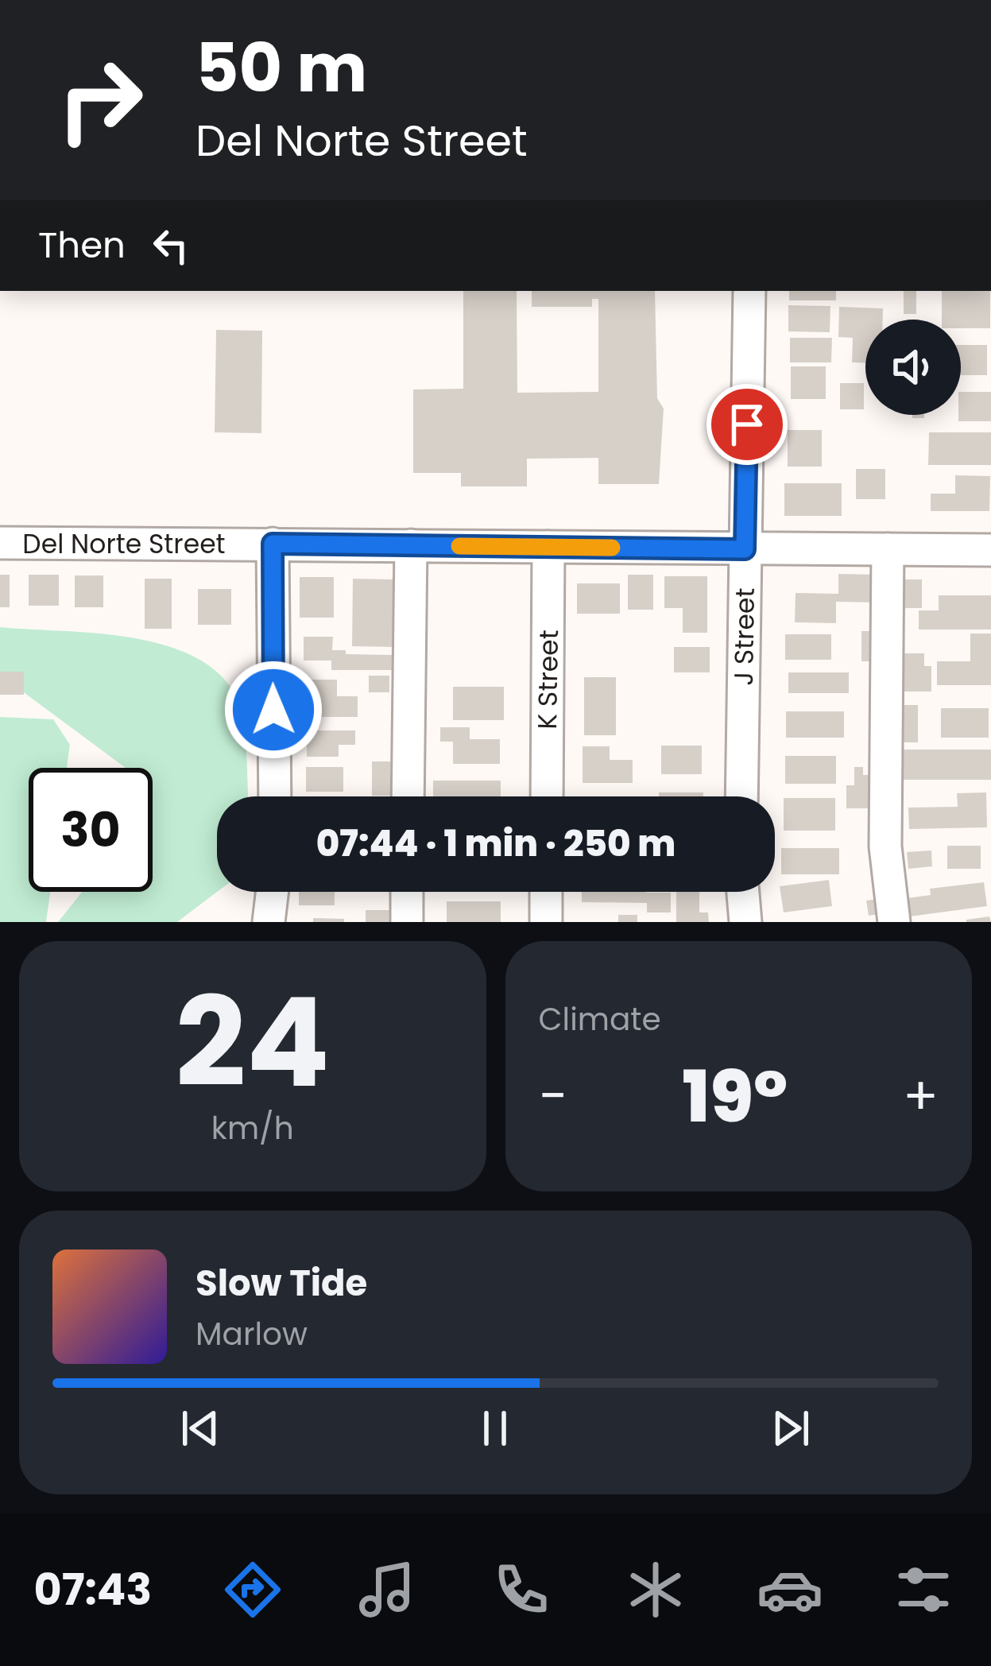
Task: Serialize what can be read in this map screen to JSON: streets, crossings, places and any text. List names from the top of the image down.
{
  "streets": {
    "street": ["Del Norte Street", "J Street", "K Street"]
  },
  "crossings": [
    ["Del Norte Street", "J Street"],
    ["Del Norte Street", "K Street"]
  ],
  "page": {
    "turn": ["50 m", "Del Norte Street"],
    "then": "Then",
    "limit": "30",
    "trip": "07:44 · 1 min · 250 m",
    "tile": [
      ["24", "km/h"],
      "Climate"
    ],
    "heat": ["−", "19°", "+"],
    "song": ["Slow Tide", "Marlow"],
    "tabs": "07:43"
  }
}
